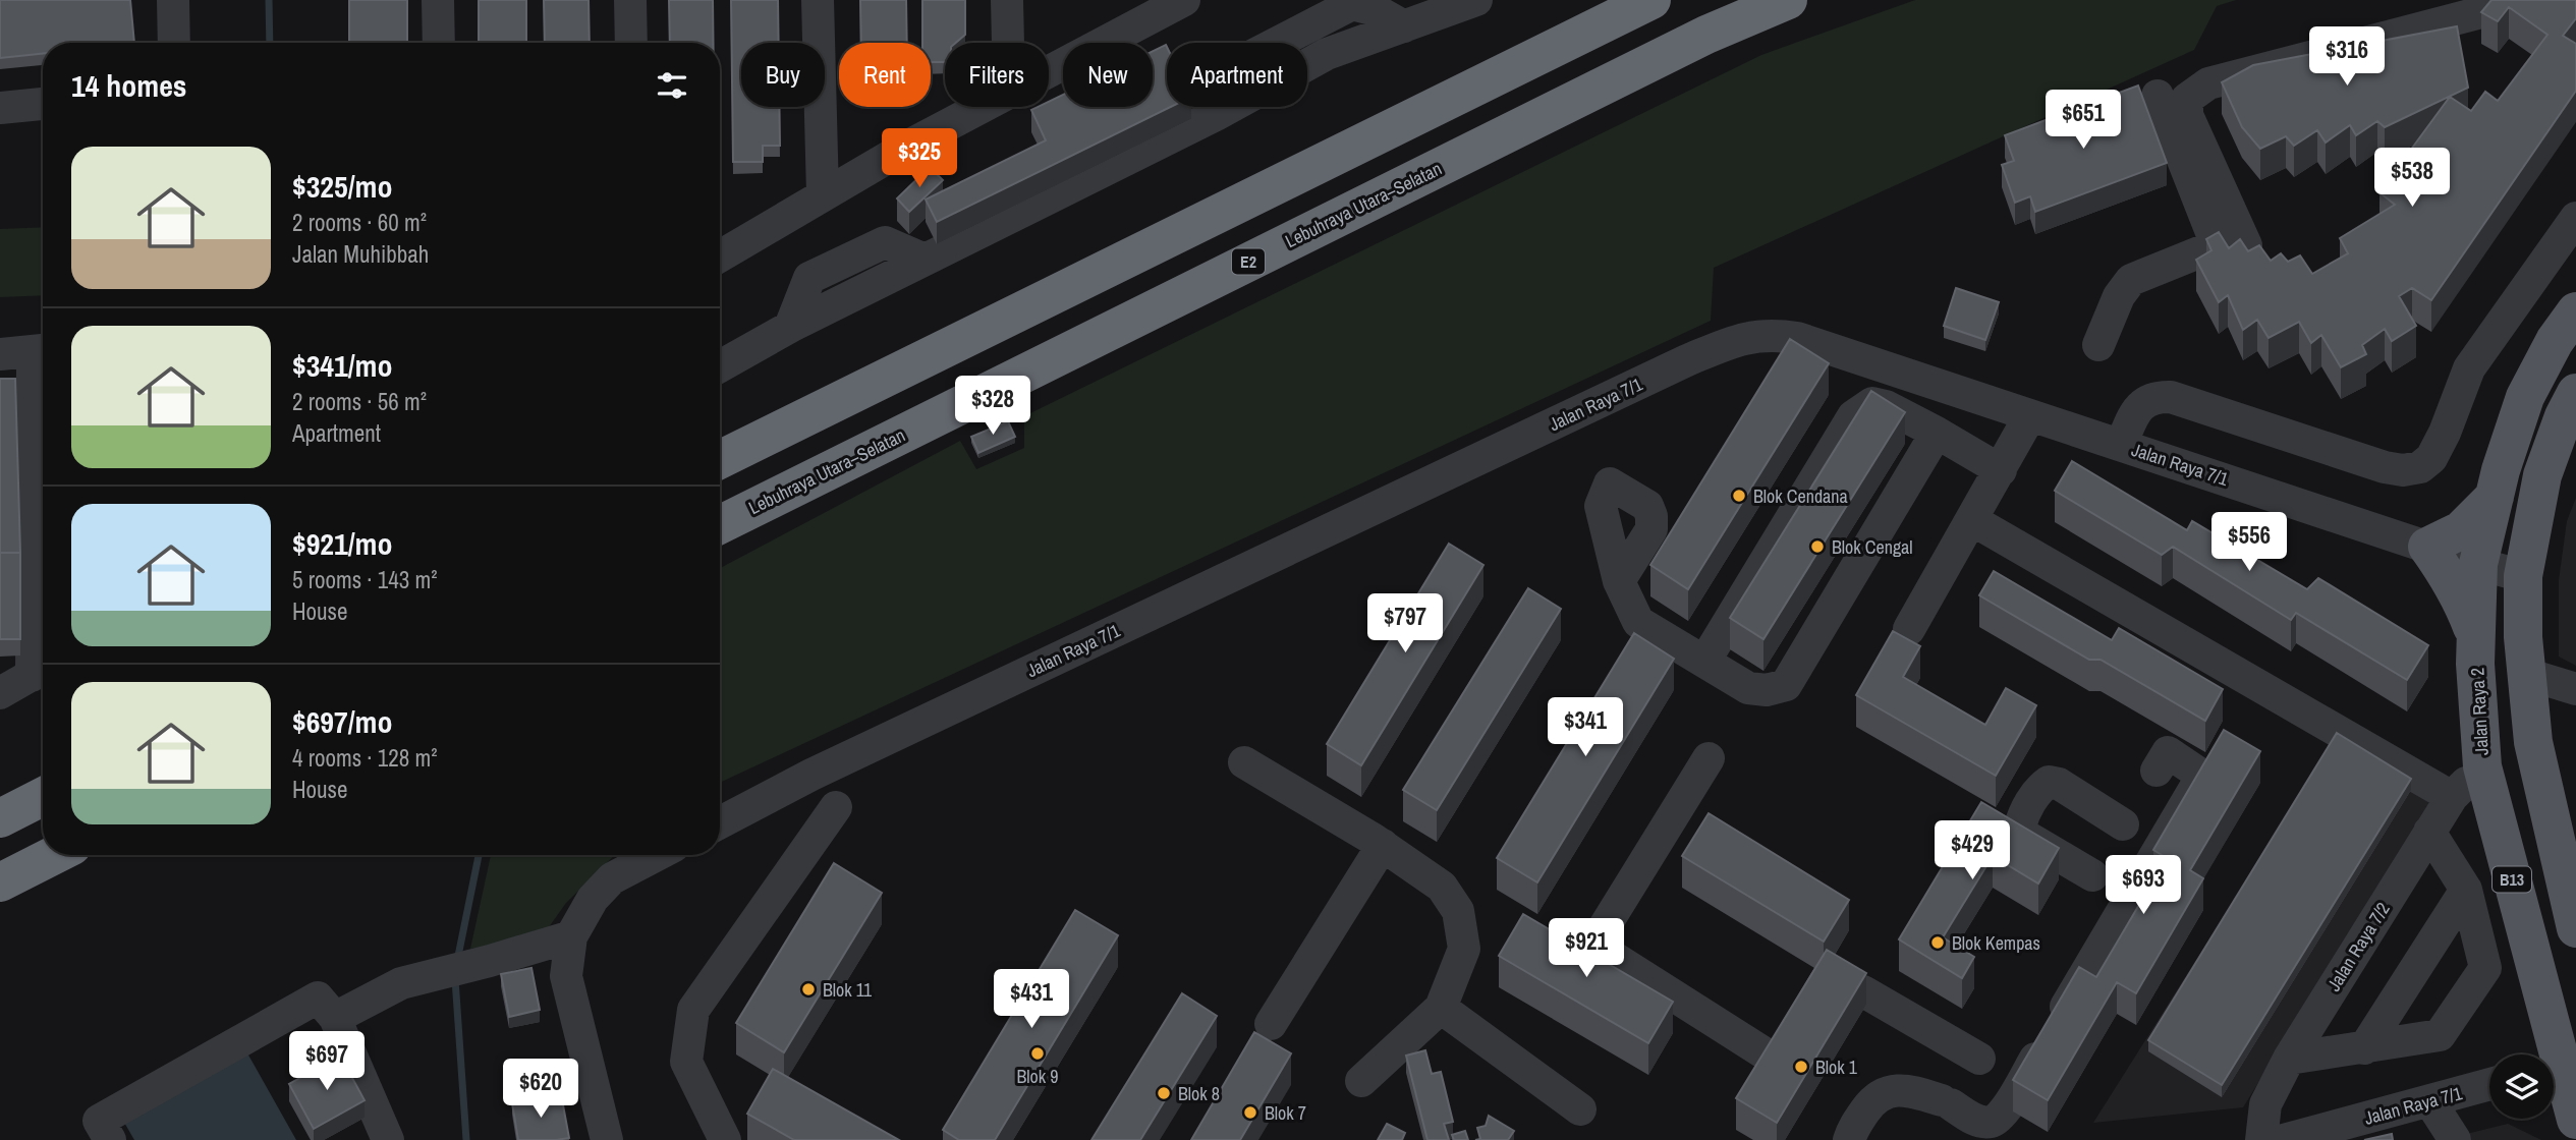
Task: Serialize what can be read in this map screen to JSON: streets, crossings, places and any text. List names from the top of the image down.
{
  "streets": {
    "highway": ["Lebuhraya Utara–Selatan", "E2"],
    "main road": ["Jalan Raya 2", "B13"],
    "street": ["Jalan Raya 7/1", "Jalan Raya 7/2"]
  },
  "crossings": [
    ["Jalan Raya 7/1", "Jalan Raya 2"],
    ["Jalan Raya 2", "Jalan Raya 7/2"]
  ],
  "places": [
    "Blok Cendana",
    "Blok Cengal",
    "Blok Kempas",
    "Blok 11",
    "Blok 9",
    "Blok 1",
    "Blok 8",
    "Blok 7"
  ],
  "page": {
    "price": [
      "$316",
      "$651",
      "$325",
      "$538",
      "$328",
      "$556",
      "$797",
      "$341",
      "$429",
      "$693",
      "$921",
      "$431",
      "$697",
      "$620"
    ],
    "chip": [
      "Buy",
      "Rent",
      "Filters",
      "New",
      "Apartment"
    ],
    "heading": "14 homes",
    "list": [
      {
        "name": "$325/mo",
        "note": "2 rooms · 60 m² · Jalan Muhibbah"
      },
      {
        "name": "$341/mo",
        "note": "2 rooms · 56 m² · Apartment"
      },
      {
        "name": "$921/mo",
        "note": "5 rooms · 143 m² · House"
      },
      {
        "name": "$697/mo",
        "note": "4 rooms · 128 m² · House"
      }
    ]
  }
}
